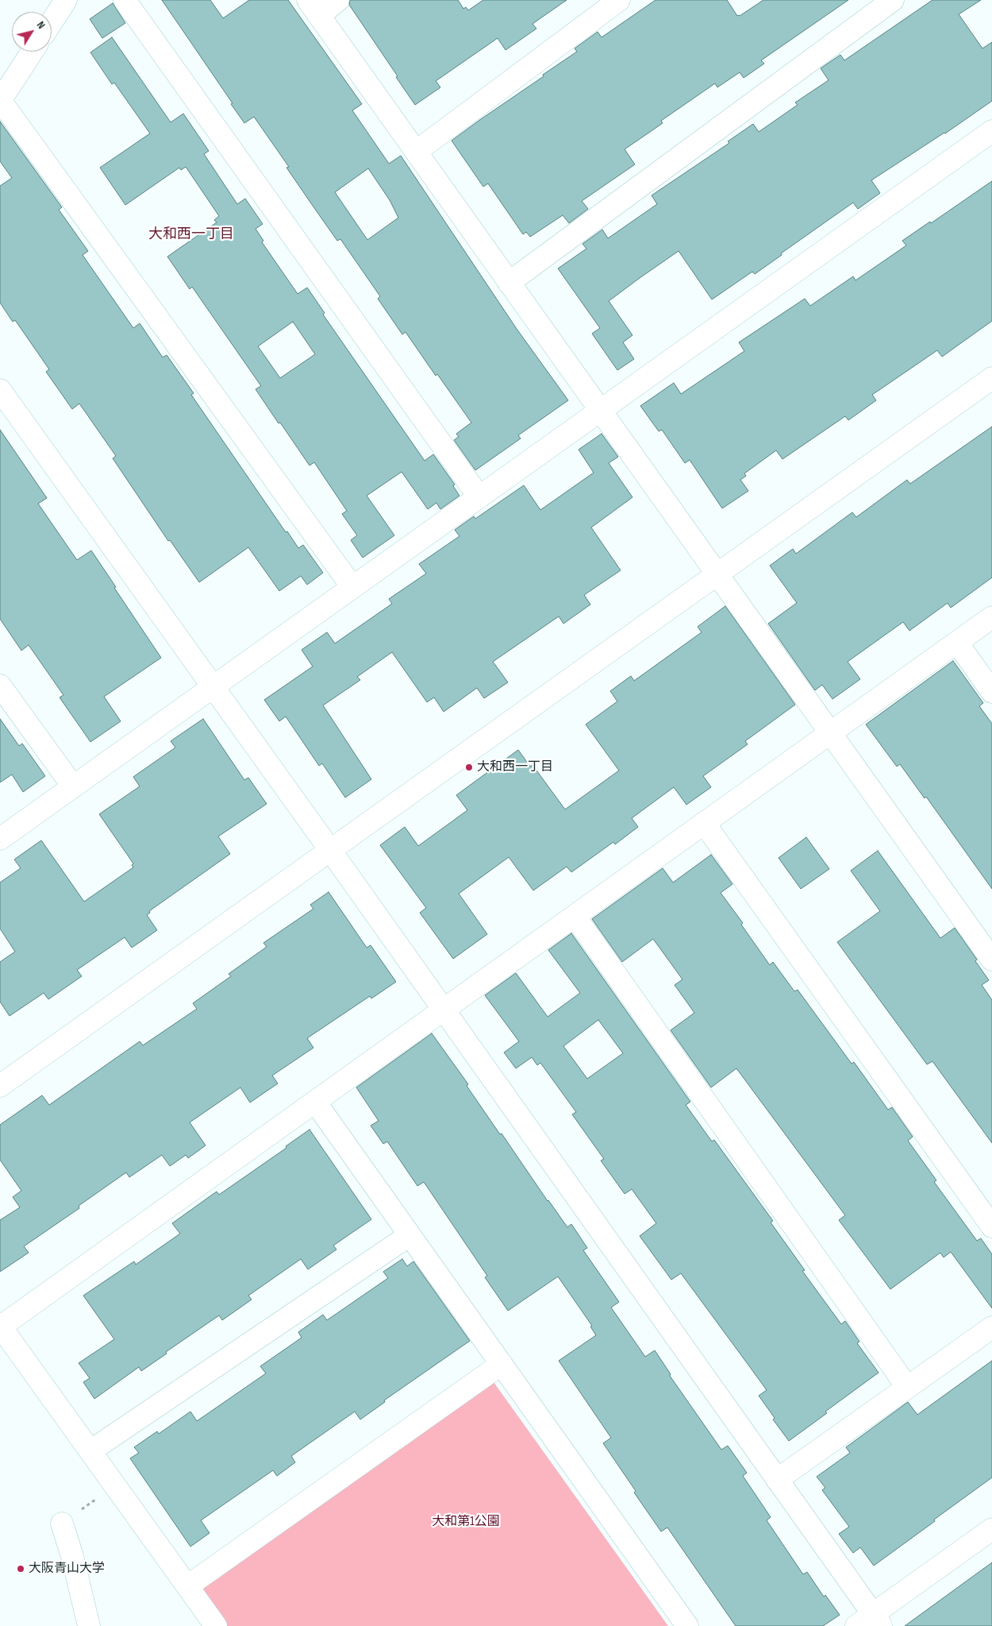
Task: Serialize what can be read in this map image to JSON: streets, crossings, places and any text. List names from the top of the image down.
{
  "districts": ["大和西一丁目"],
  "parks": ["大和第1公園"],
  "places": ["大和西一丁目", "大阪青山大学"],
  "north": "top right"
}
